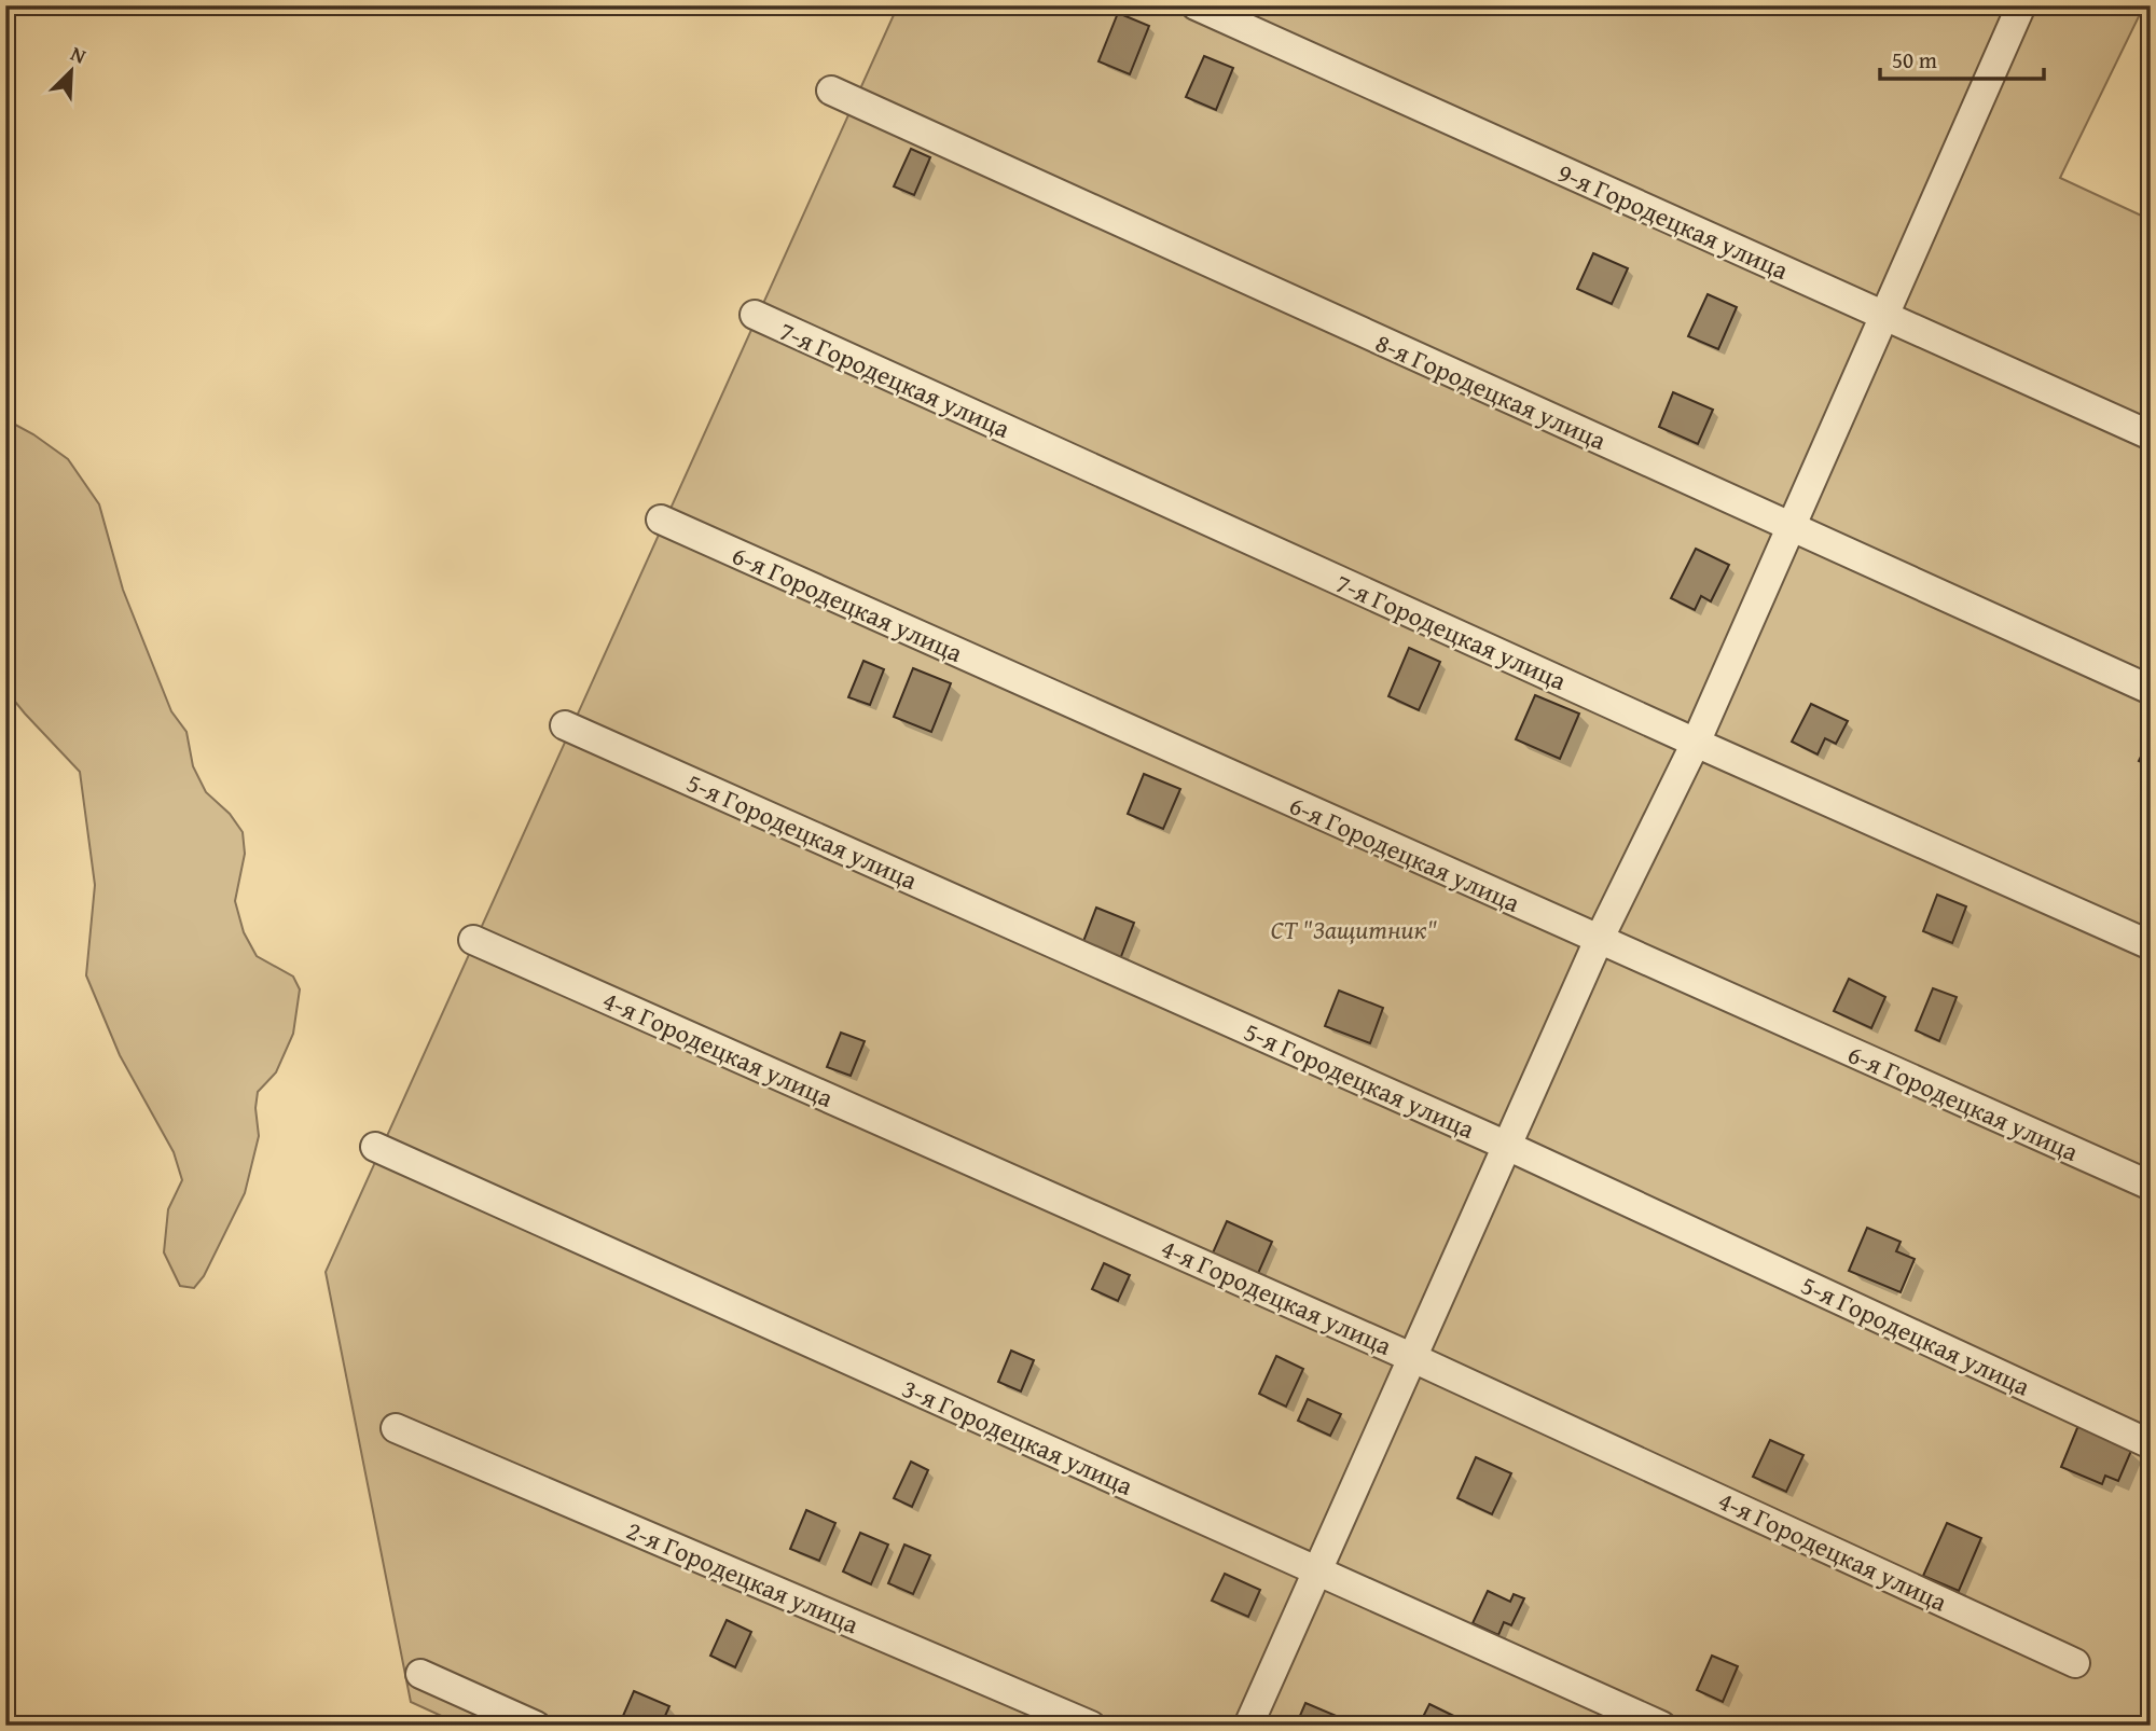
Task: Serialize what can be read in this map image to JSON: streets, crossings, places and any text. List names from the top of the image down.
{
  "streets": {
    "street": [
      "9-я Городецкая улица",
      "7-я Городецкая улица",
      "8-я Городецкая улица",
      "6-я Городецкая улица",
      "5-я Городецкая улица",
      "4-я Городецкая улица",
      "3-я Городецкая улица",
      "2-я Городецкая улица"
    ]
  },
  "parks": ["СТ \"Защитник\""],
  "scale_bar": "50 m",
  "north": "top right"
}
